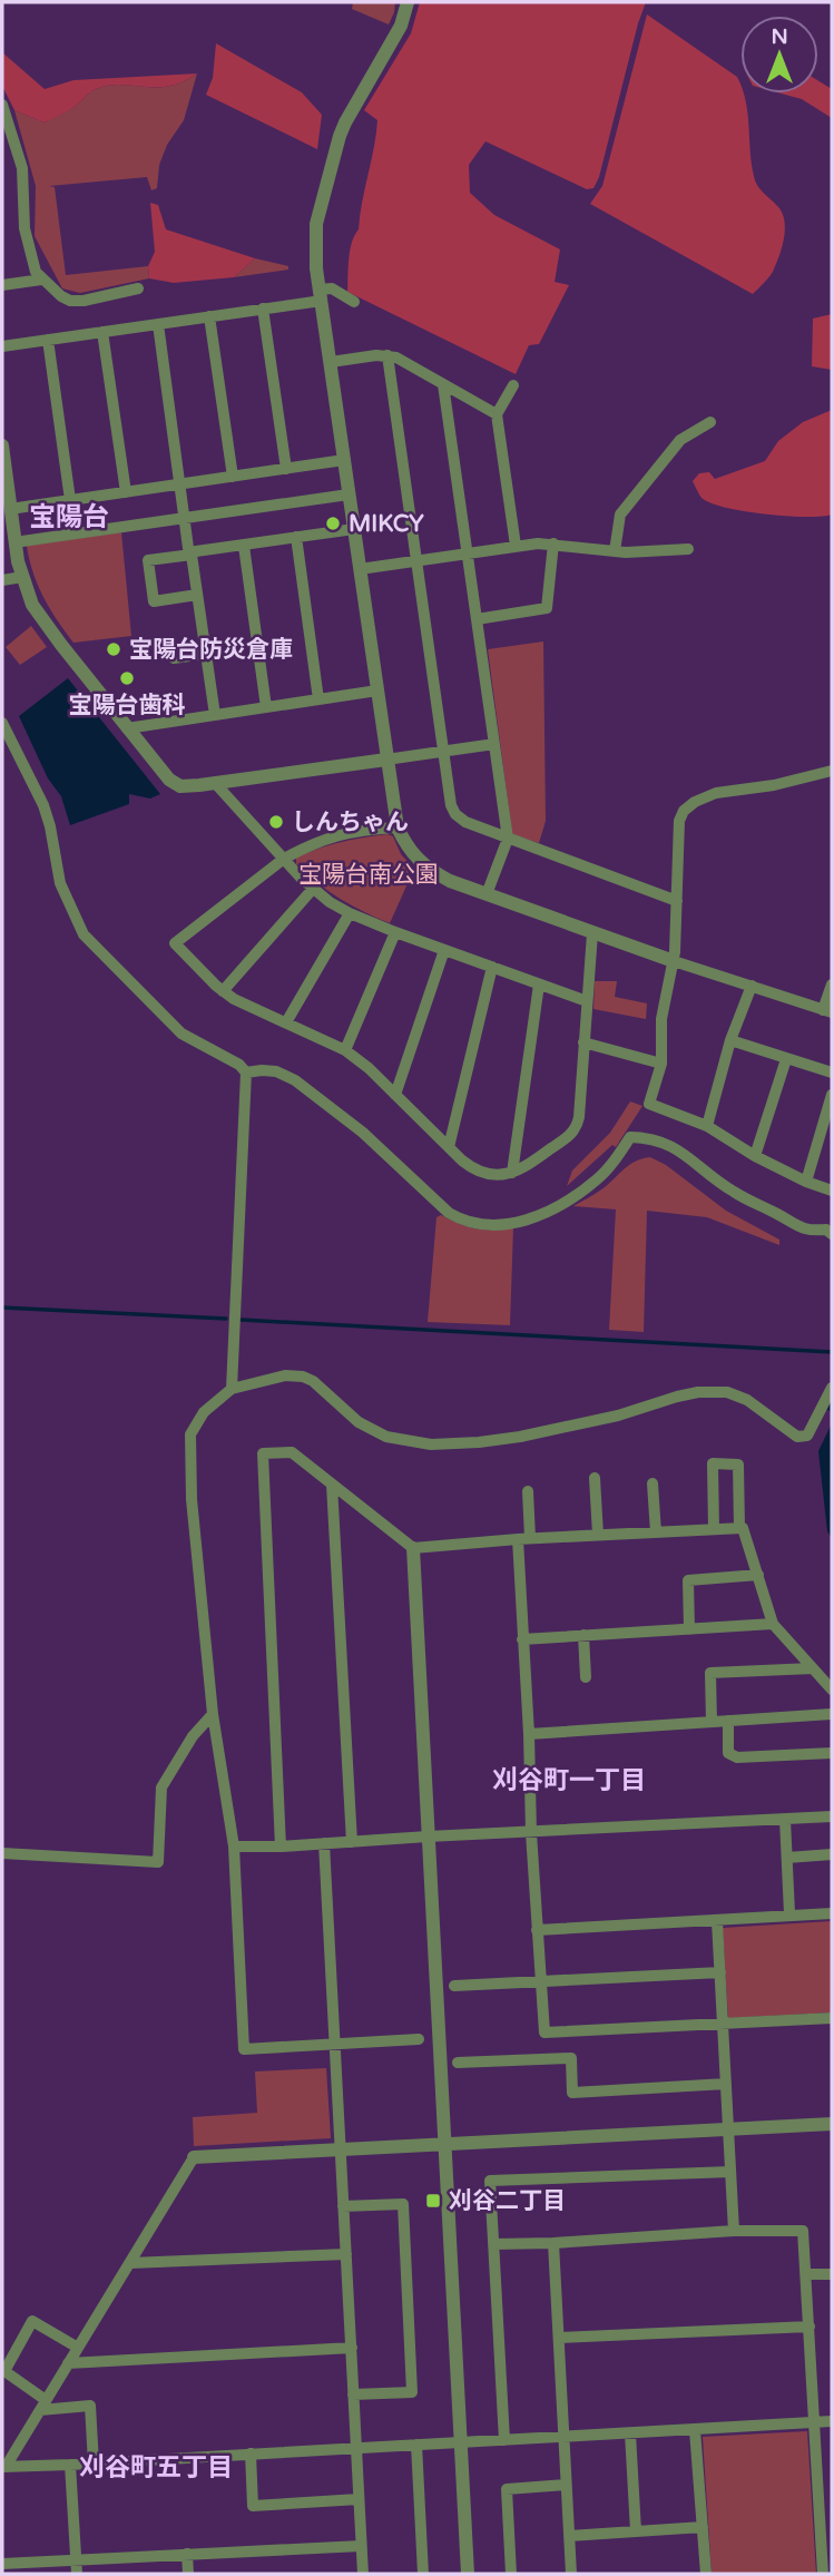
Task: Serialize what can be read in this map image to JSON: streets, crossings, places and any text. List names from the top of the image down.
{
  "districts": ["宝陽台", "刈谷町一丁目", "刈谷町五丁目"],
  "parks": ["宝陽台南公園"],
  "places": {
    "other": [
      "MIKCY",
      "宝陽台防災倉庫",
      "宝陽台歯科",
      "しんちゃん"
    ],
    "transit": ["刈谷二丁目"]
  },
  "north": "top"
}
